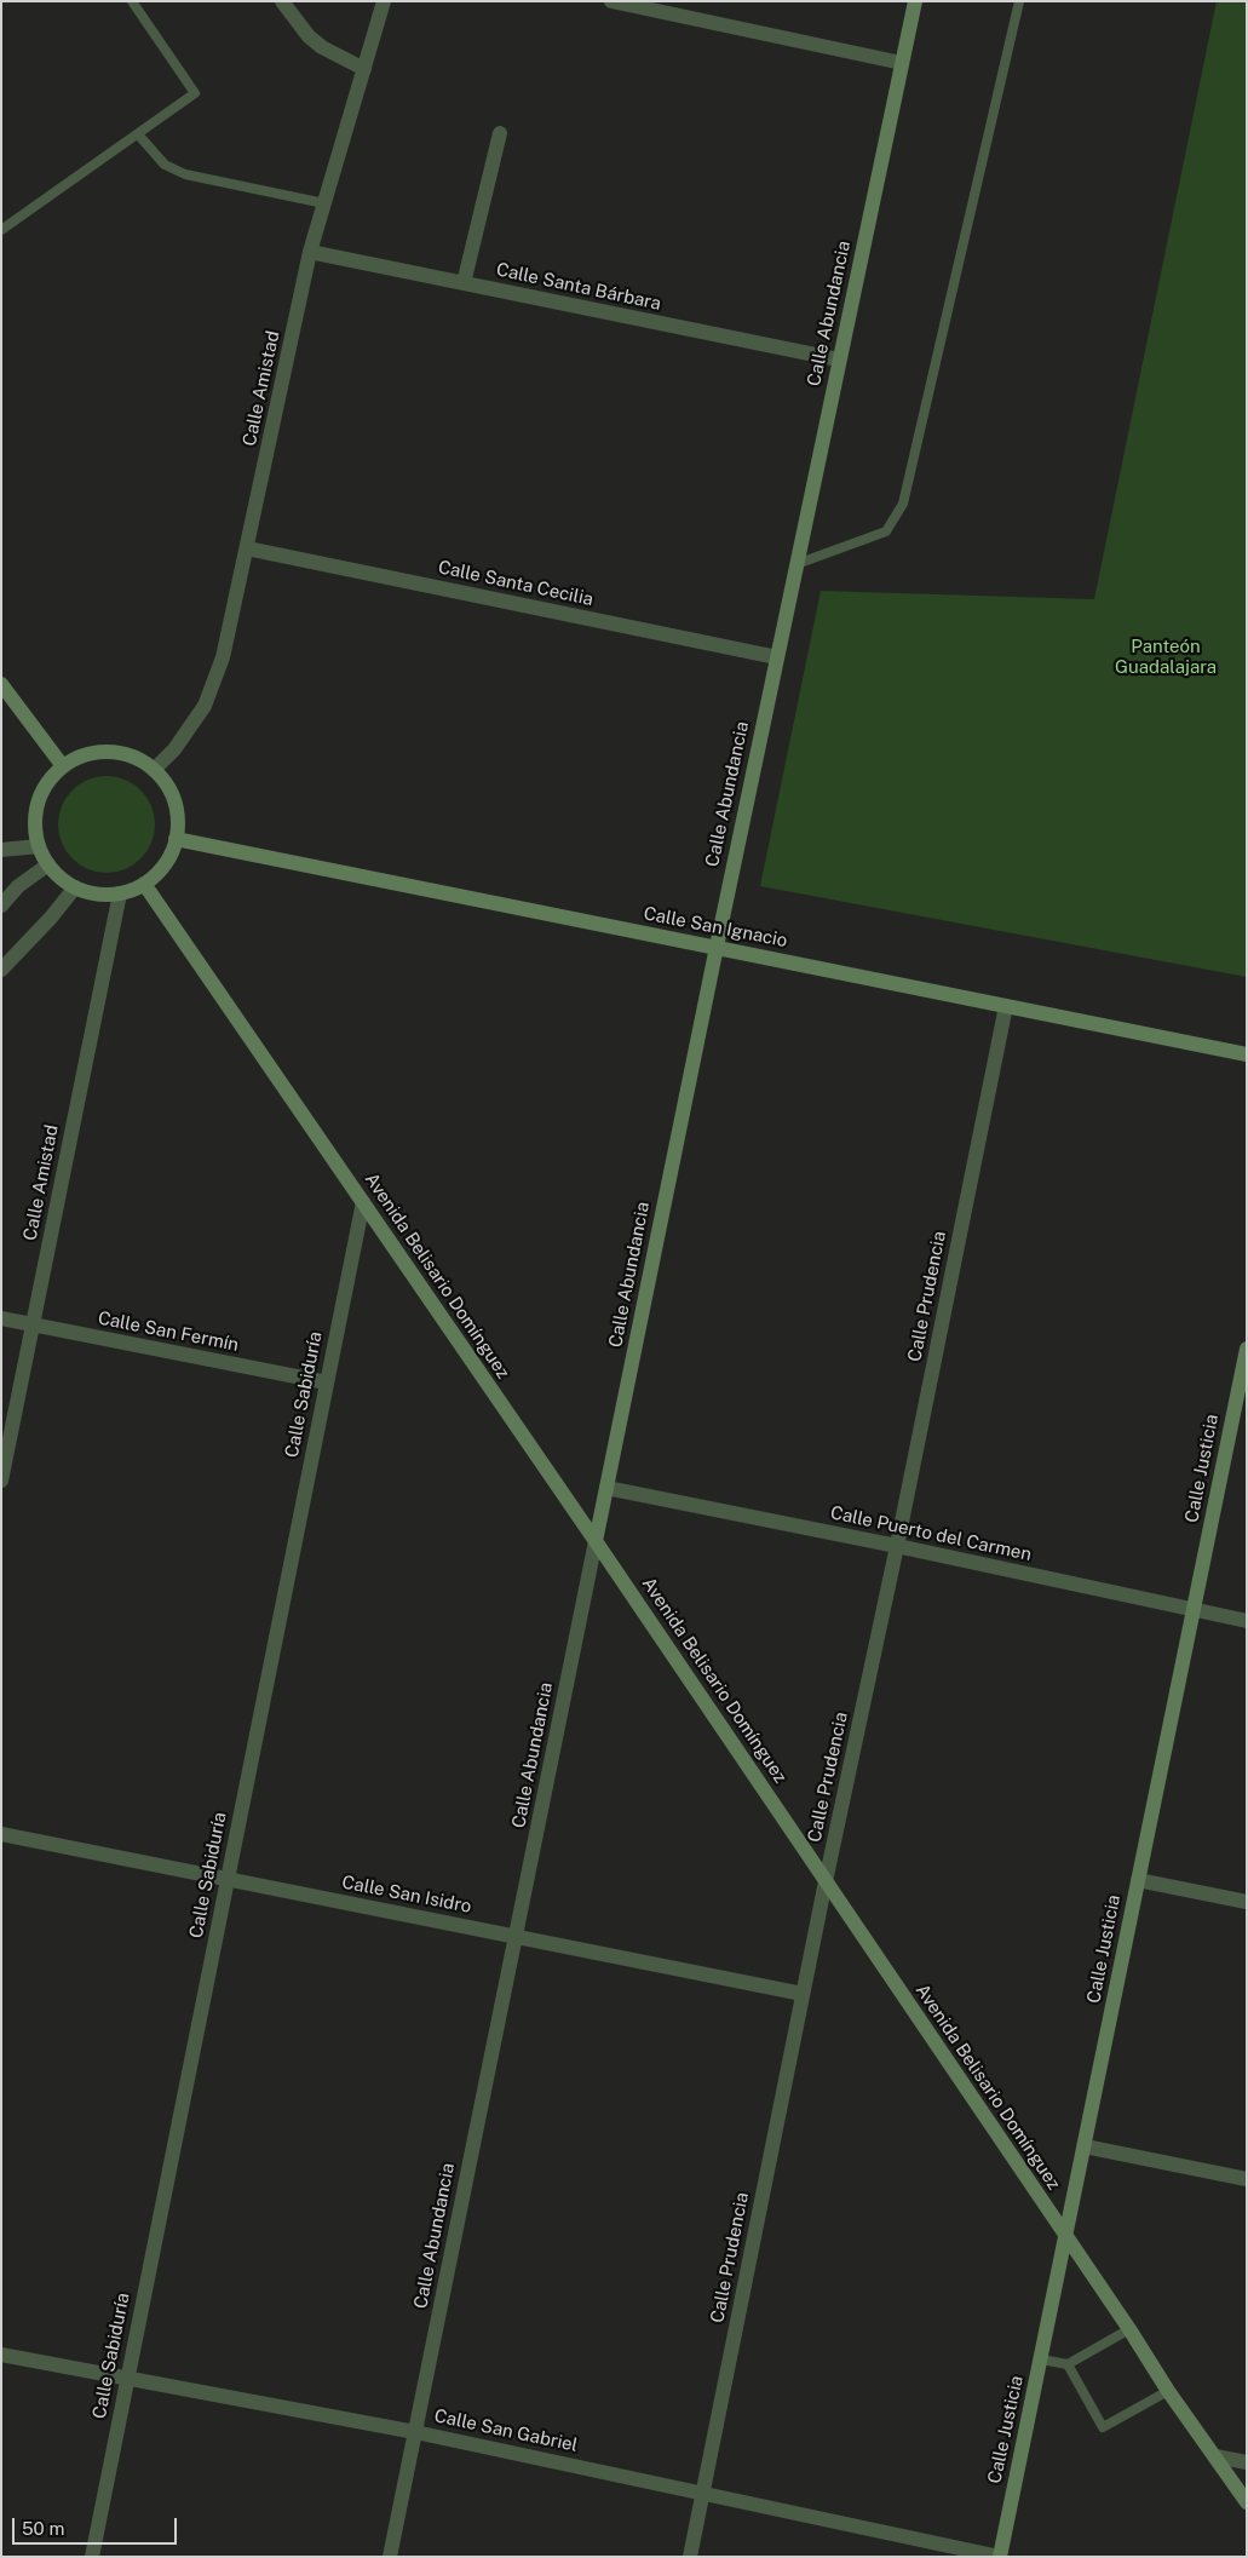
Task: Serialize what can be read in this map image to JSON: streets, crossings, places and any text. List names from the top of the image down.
{
  "streets": {
    "street": [
      "Calle Santa Bárbara",
      "Calle Abundancia",
      "Calle Amistad",
      "Calle Santa Cecilia",
      "Calle San Ignacio",
      "Avenida Belisario Domínguez",
      "Calle Prudencia",
      "Calle San Fermín",
      "Calle Sabiduría",
      "Calle Justicia",
      "Calle Puerto del Carmen",
      "Calle San Isidro",
      "Calle San Gabriel"
    ]
  },
  "crossings": [
    ["Calle Santa Bárbara", "Calle Abundancia"],
    ["Calle Santa Bárbara", "Calle Amistad"],
    ["Calle Abundancia", "Calle Santa Cecilia"],
    ["Calle Abundancia", "Calle San Ignacio"],
    ["Calle Abundancia", "Avenida Belisario Domínguez"],
    ["Calle Abundancia", "Calle Puerto del Carmen"],
    ["Calle Abundancia", "Calle San Isidro"],
    ["Calle Abundancia", "Calle San Gabriel"],
    ["Calle Amistad", "Calle Santa Cecilia"],
    ["Calle Amistad", "Calle San Ignacio"],
    ["Calle Amistad", "Avenida Belisario Domínguez"],
    ["Calle Amistad", "Calle San Fermín"],
    ["Calle San Ignacio", "Avenida Belisario Domínguez"],
    ["Calle San Ignacio", "Calle Prudencia"],
    ["Avenida Belisario Domínguez", "Calle Prudencia"],
    ["Avenida Belisario Domínguez", "Calle Sabiduría"],
    ["Avenida Belisario Domínguez", "Calle Justicia"],
    ["Calle Prudencia", "Calle Puerto del Carmen"],
    ["Calle Prudencia", "Calle San Isidro"],
    ["Calle Prudencia", "Calle San Gabriel"],
    ["Calle San Fermín", "Calle Sabiduría"],
    ["Calle Sabiduría", "Calle San Isidro"],
    ["Calle Sabiduría", "Calle San Gabriel"],
    ["Calle Justicia", "Calle Puerto del Carmen"],
    ["Calle Justicia", "Calle San Gabriel"]
  ],
  "parks": ["Panteón Guadalajara"],
  "scale_bar": "50 m"
}
